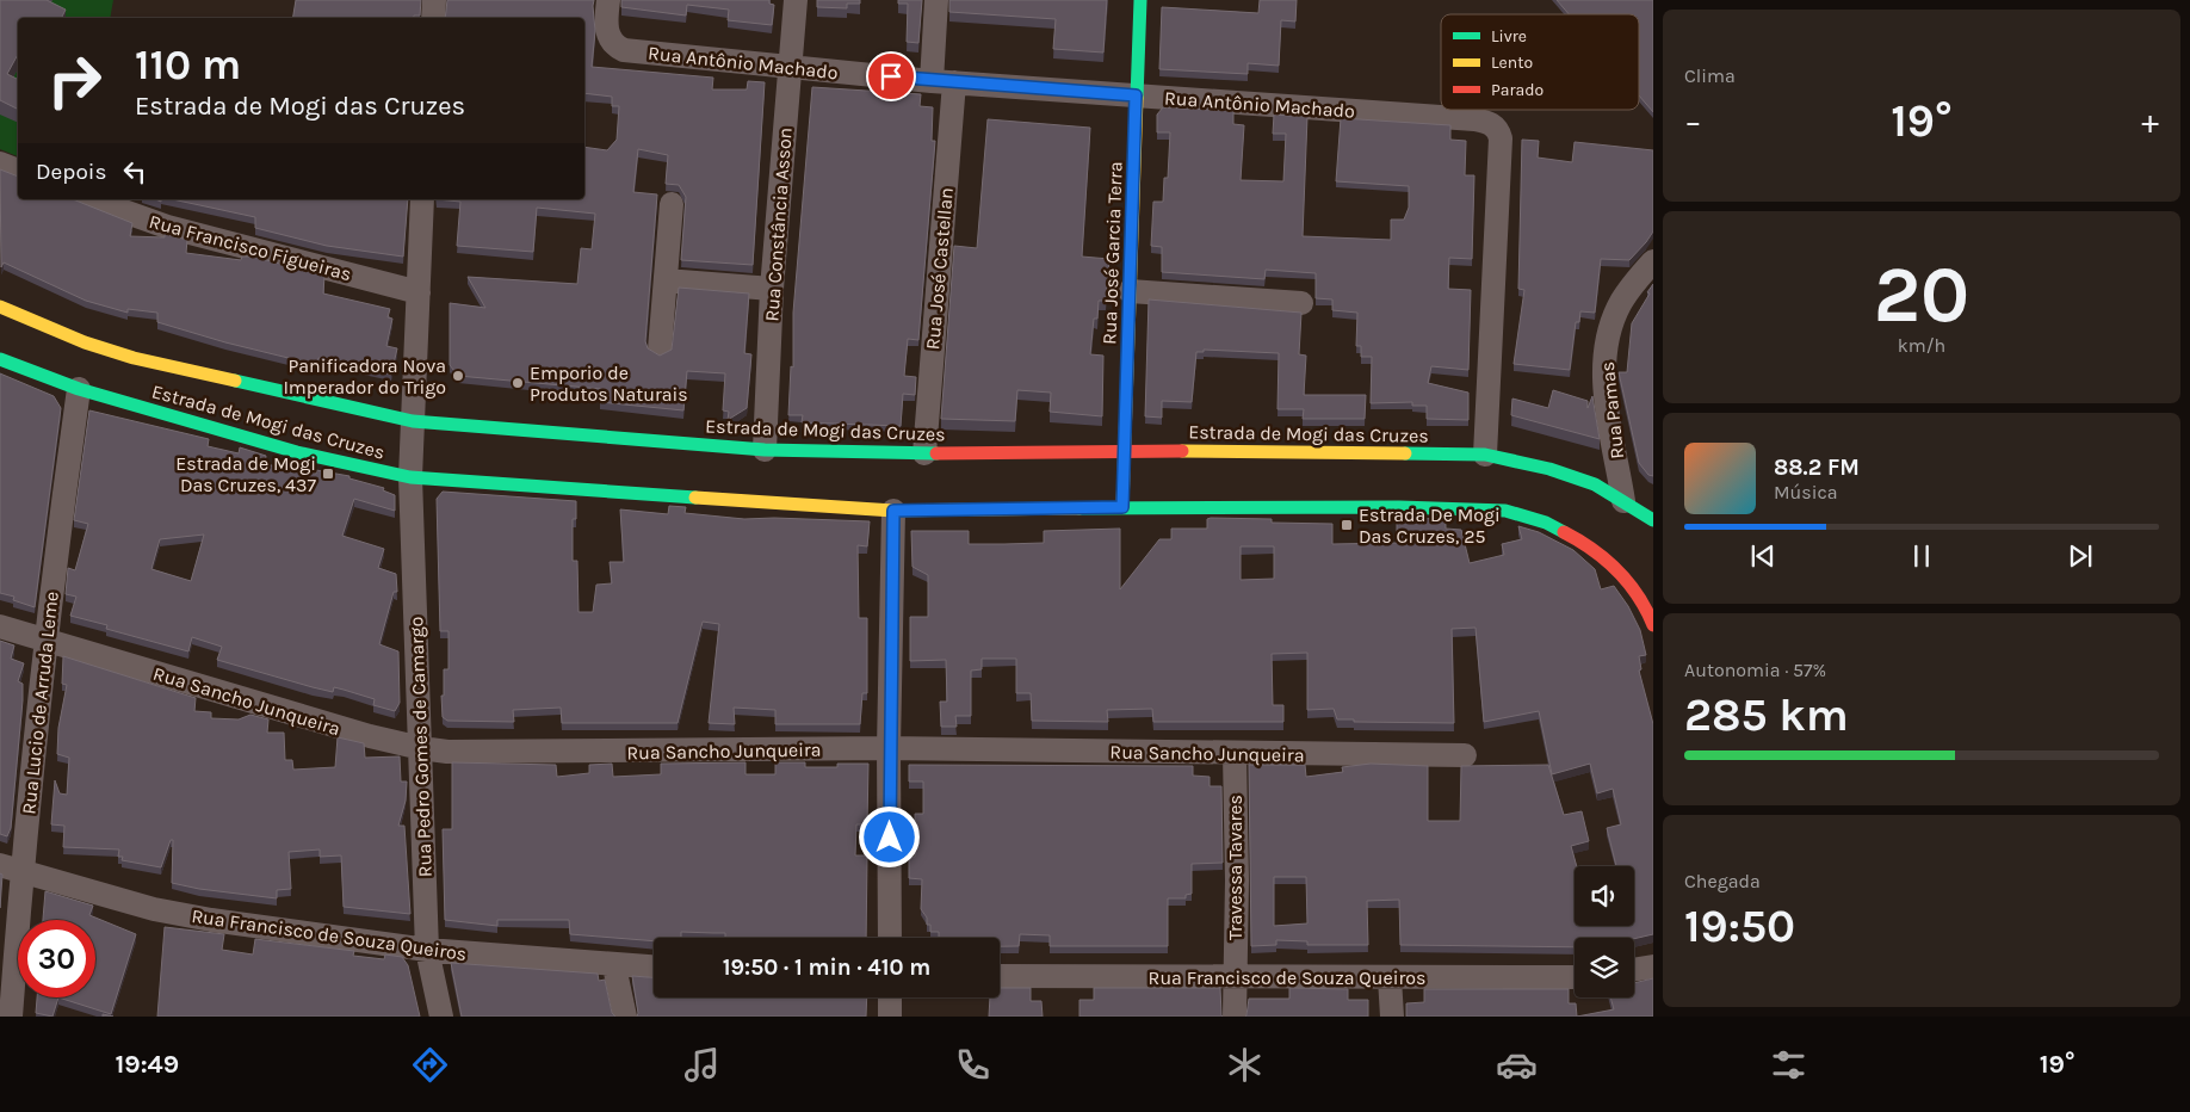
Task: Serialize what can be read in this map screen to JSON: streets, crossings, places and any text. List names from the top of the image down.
{
  "streets": {
    "main road": ["Rua José Garcia Terra", "Estrada de Mogi das Cruzes"],
    "street": [
      "Rua Antônio Machado",
      "Rua Constância Asson",
      "Rua Francisco Figueiras",
      "Rua José Castellan",
      "Rua Pamas",
      "Rua Sancho Junqueira",
      "Rua Lucio de Arruda Leme",
      "Rua Pedro Gomes de Camargo",
      "Travessa Tavares",
      "Rua Francisco de Souza Queiros"
    ]
  },
  "crossings": [
    ["Rua Antônio Machado", "Rua Constância Asson"],
    ["Rua Antônio Machado", "Rua José Garcia Terra"],
    ["Rua Antônio Machado", "Rua José Castellan"],
    ["Rua Antônio Machado", "Estrada de Mogi das Cruzes"],
    ["Rua Constância Asson", "Estrada de Mogi das Cruzes"],
    ["Rua Francisco Figueiras", "Rua Pedro Gomes de Camargo"],
    ["Rua José Garcia Terra", "Estrada de Mogi das Cruzes"],
    ["Rua José Castellan", "Estrada de Mogi das Cruzes"],
    ["Rua Pamas", "Estrada de Mogi das Cruzes"],
    ["Estrada de Mogi das Cruzes", "Rua Lucio de Arruda Leme"],
    ["Estrada de Mogi das Cruzes", "Rua Pedro Gomes de Camargo"],
    ["Rua Sancho Junqueira", "Rua Lucio de Arruda Leme"],
    ["Rua Sancho Junqueira", "Rua Pedro Gomes de Camargo"],
    ["Rua Sancho Junqueira", "Travessa Tavares"],
    ["Rua Lucio de Arruda Leme", "Rua Francisco de Souza Queiros"],
    ["Rua Pedro Gomes de Camargo", "Rua Francisco de Souza Queiros"],
    ["Travessa Tavares", "Rua Francisco de Souza Queiros"]
  ],
  "places": {
    "other": ["Panificadora Nova Imperador do Trigo", "Emporio de Produtos Naturais"],
    "transit": ["Estrada de Mogi Das Cruzes, 437", "Estrada De Mogi Das Cruzes, 25"]
  },
  "legend": ["Livre", "Lento", "Parado"],
  "page": {
    "tile": [
      "Clima",
      ["20", "km/h"],
      ["Autonomia · 57%", "285 km"],
      ["Chegada", "19:50"]
    ],
    "turn": ["110 m", "Estrada de Mogi das Cruzes"],
    "heat": ["−", "19°", "+"],
    "then": "Depois",
    "song": ["88.2 FM", "Música"],
    "limit": "30",
    "trip": "19:50 · 1 min · 410 m",
    "tabs": ["19:49", "19°"]
  }
}
